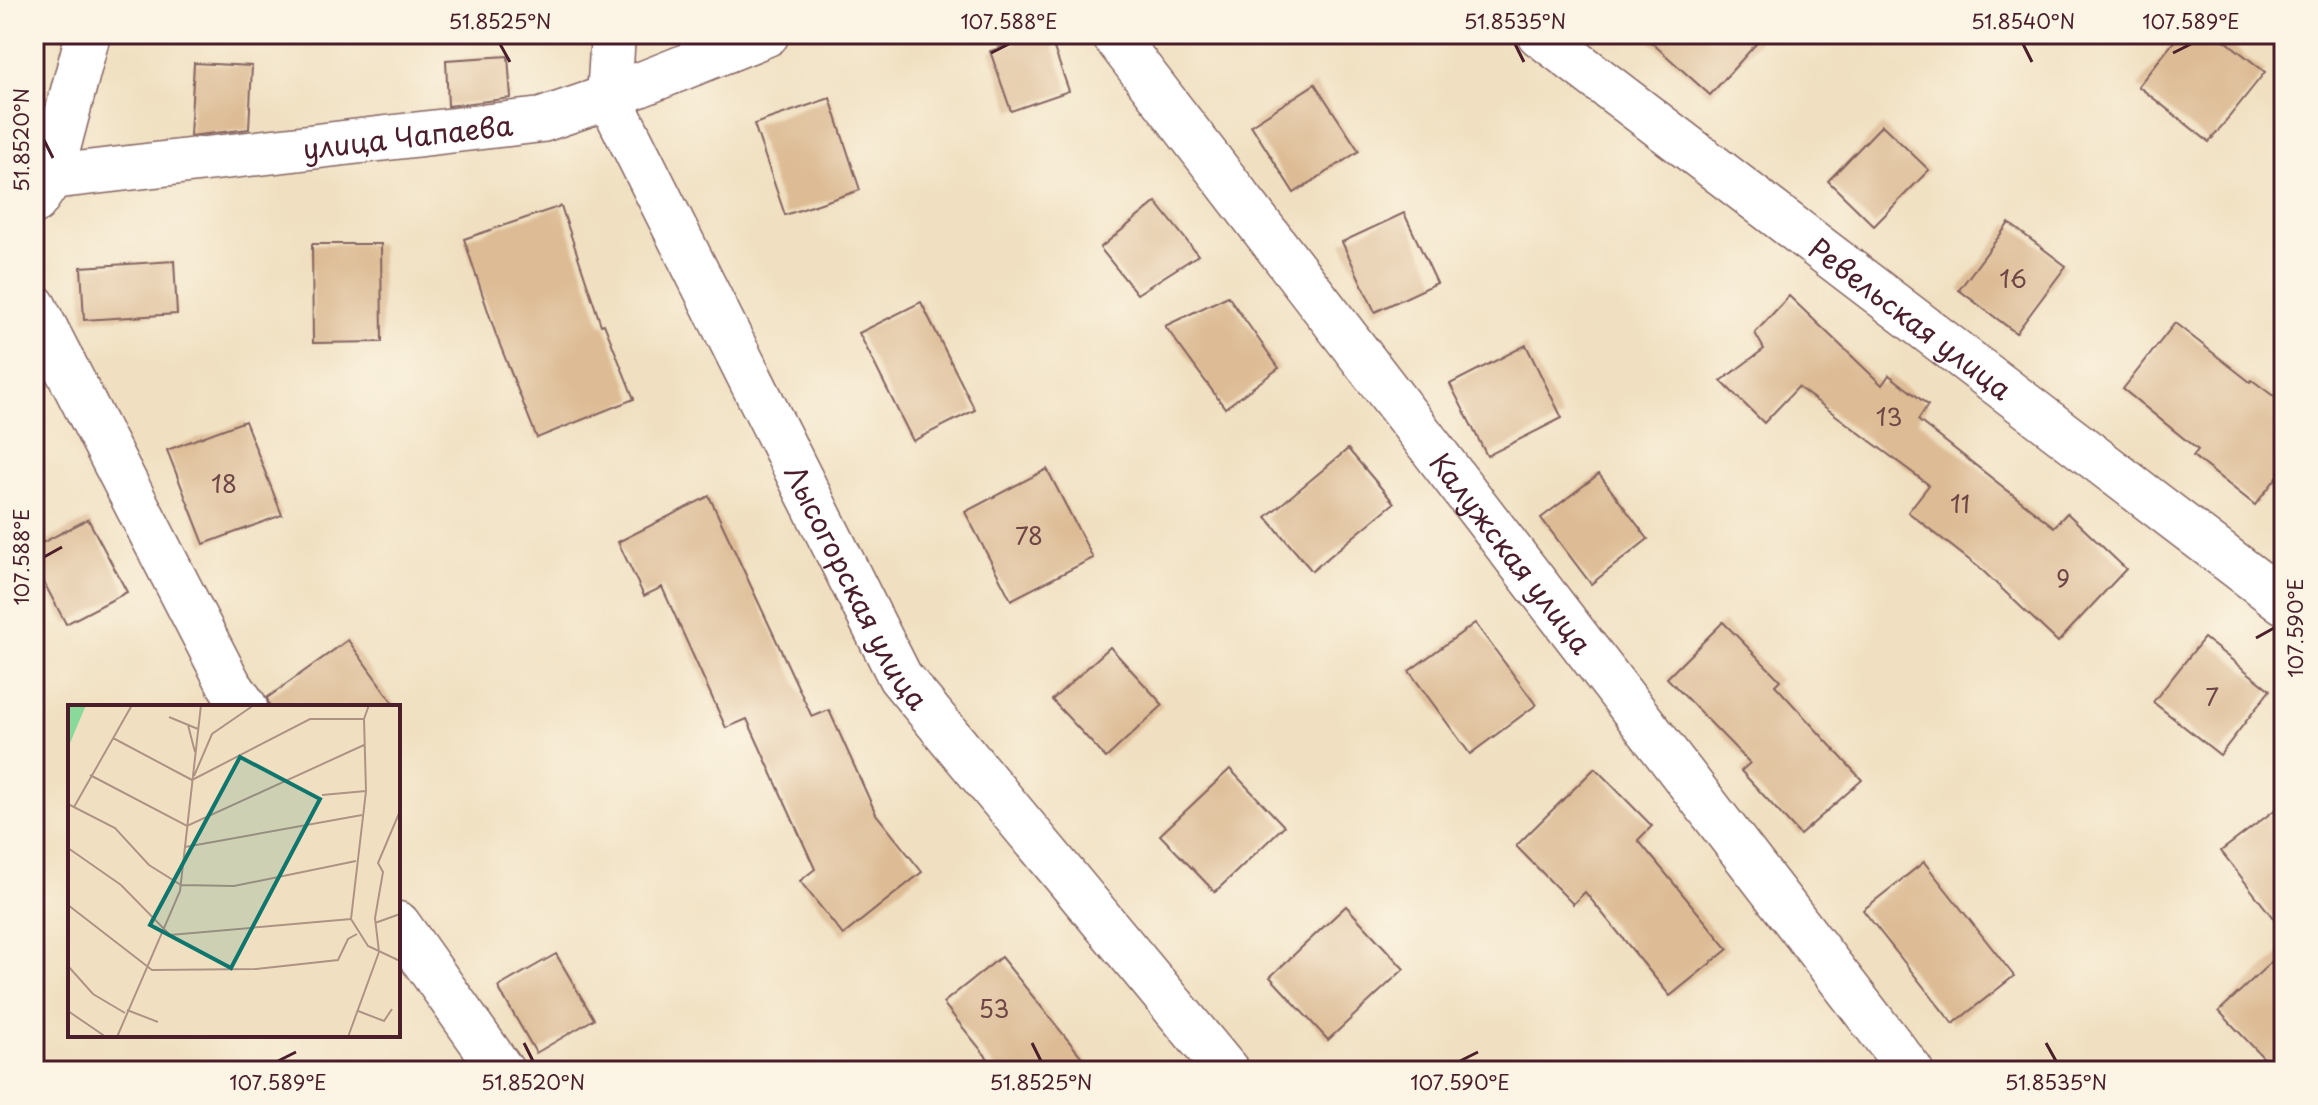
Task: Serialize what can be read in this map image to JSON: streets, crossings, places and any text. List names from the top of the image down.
{
  "streets": {
    "street": [
      "улица Чапаева",
      "Ревельская улица",
      "Калужская улица",
      "Лысогорская улица"
    ]
  },
  "crossings": [
    ["улица Чапаева", "Лысогорская улица"]
  ],
  "house_numbers": [
    "16",
    "13",
    "18",
    "11",
    "78",
    "9",
    "7",
    "53"
  ],
  "coordinates": [
    "51.8525°N",
    "107.588°E",
    "51.8535°N",
    "51.8540°N",
    "107.589°E",
    "51.8520°N",
    "107.590°E"
  ]
}
